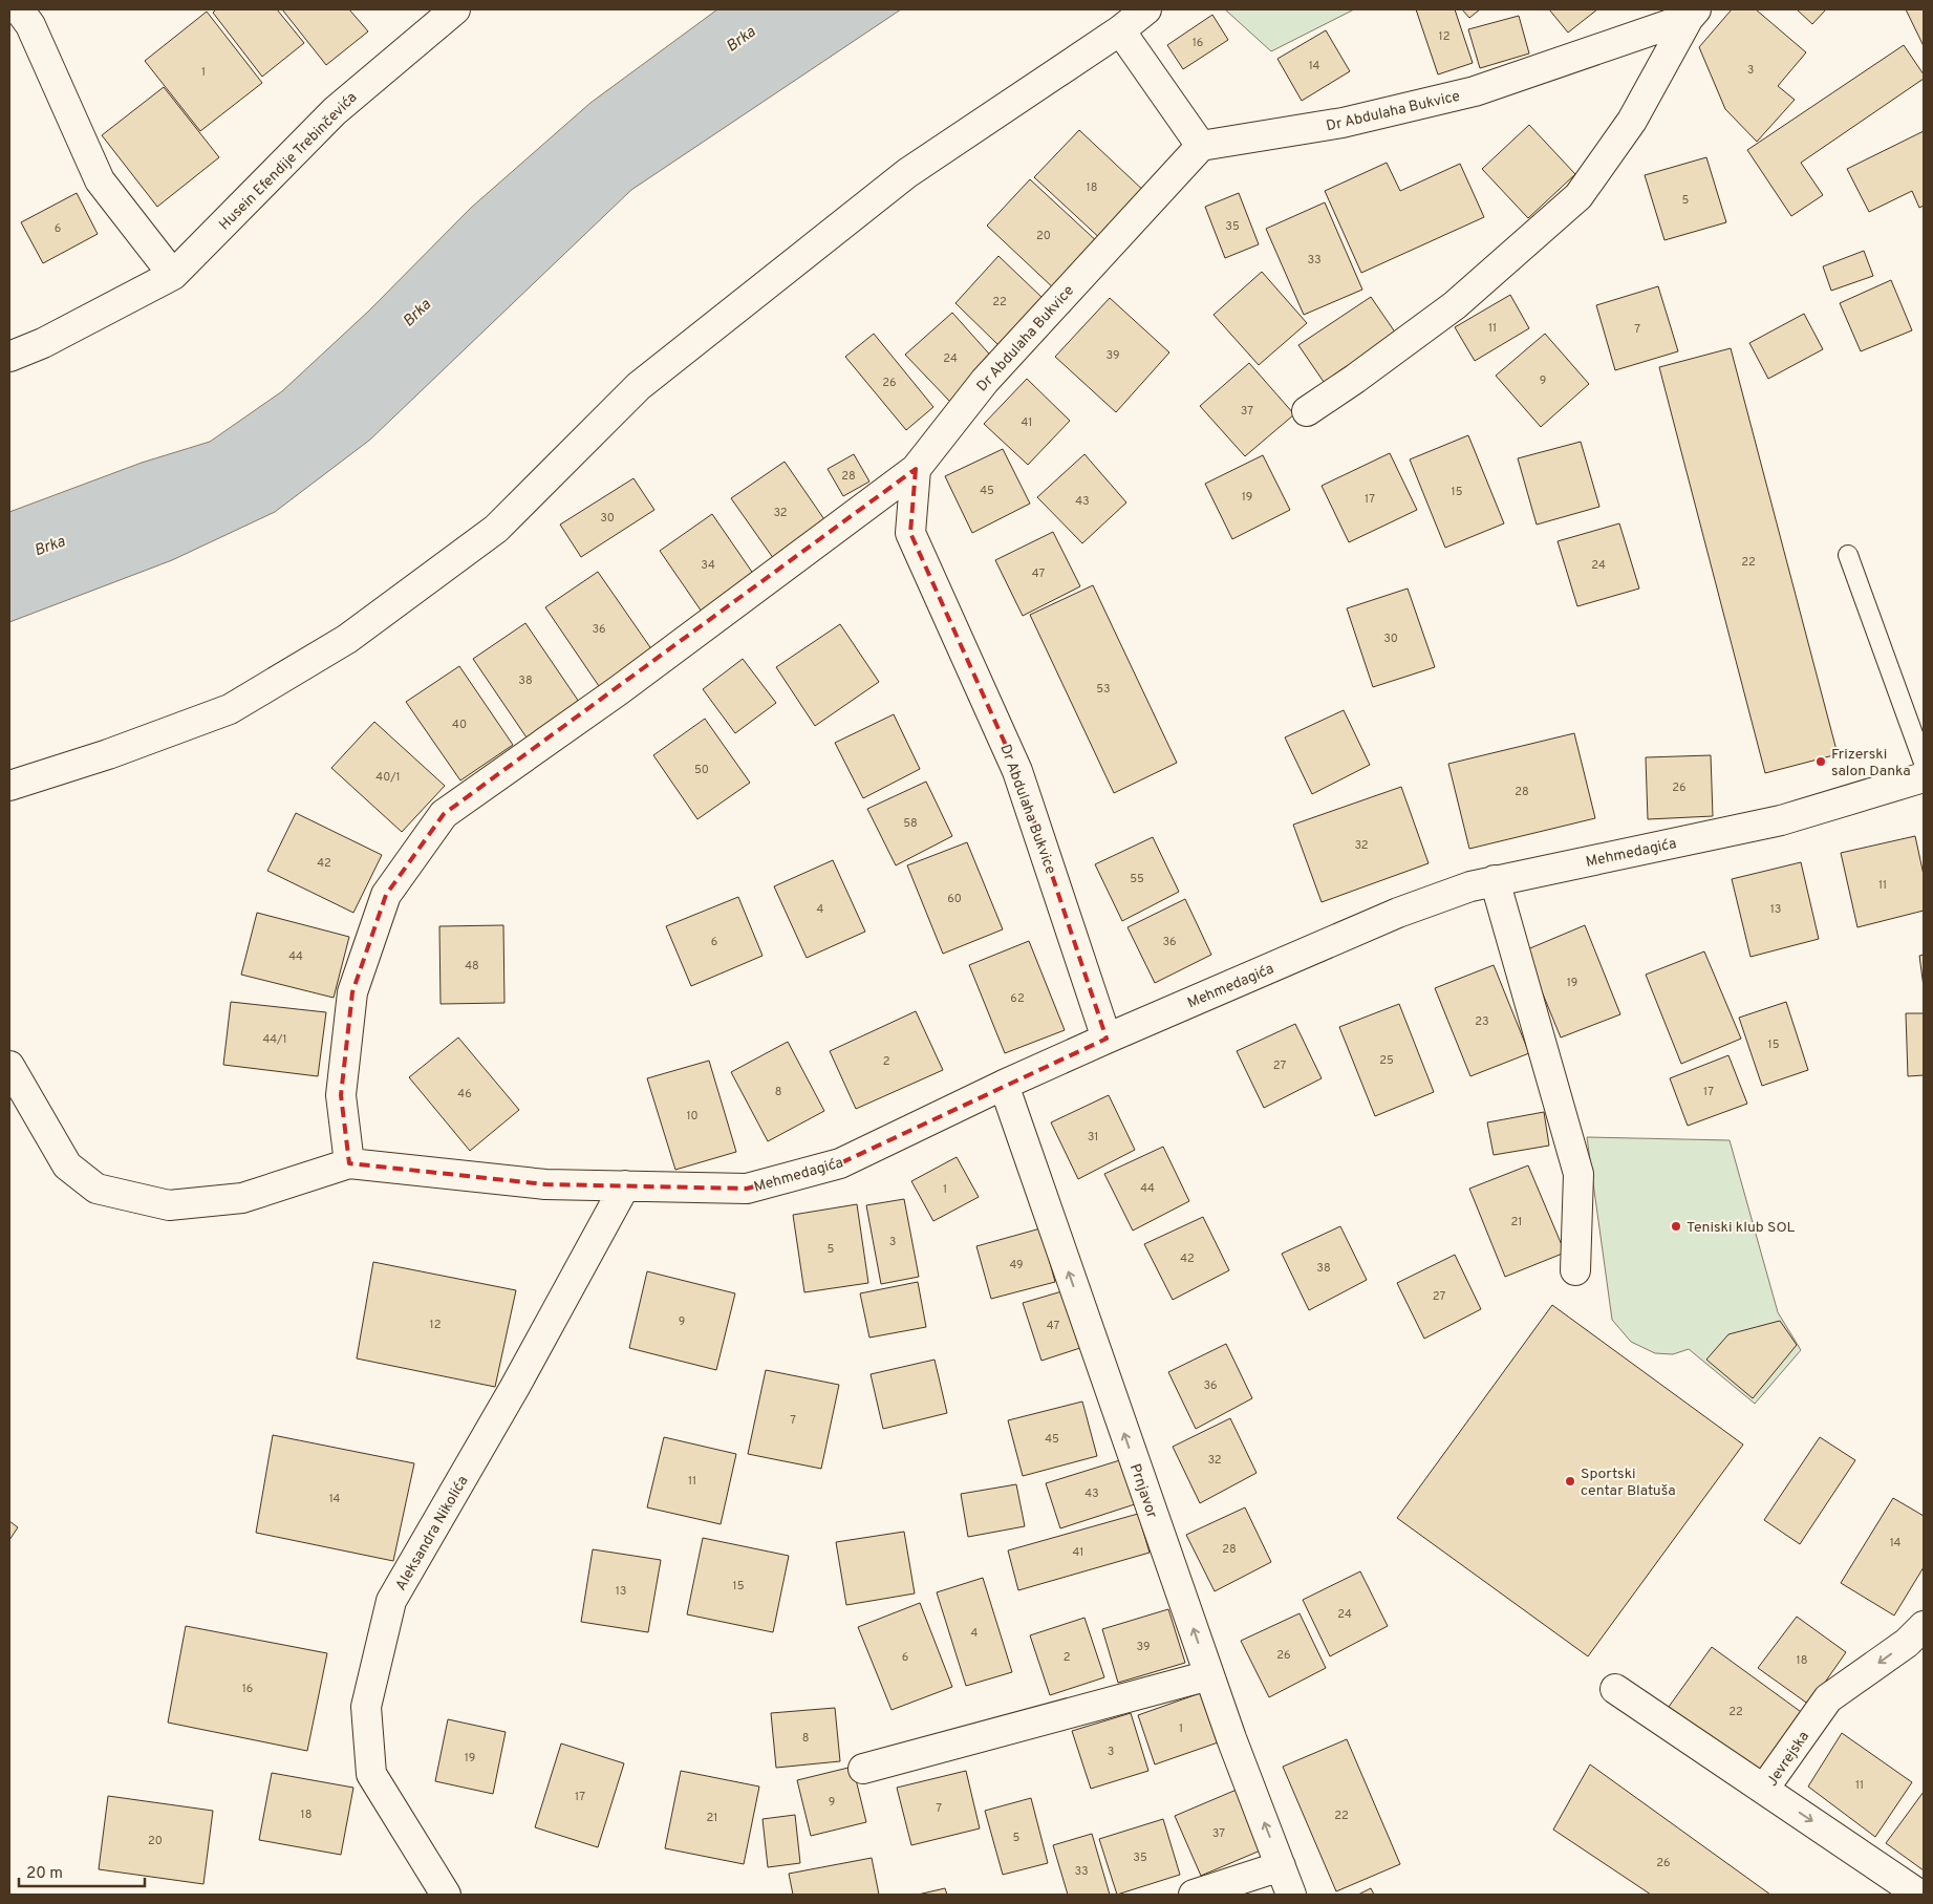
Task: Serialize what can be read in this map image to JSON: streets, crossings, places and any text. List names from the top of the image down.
{
  "streets": {
    "street": [
      "Dr Abdulaha Bukvice",
      "Husein Efendije Trebinčevića",
      "Mehmedagića",
      "Prnjavor",
      "Aleksandra Nikolića",
      "Jevrejska"
    ]
  },
  "crossings": [
    ["Dr Abdulaha Bukvice", "Mehmedagića"],
    ["Mehmedagića", "Prnjavor"],
    ["Mehmedagića", "Aleksandra Nikolića"]
  ],
  "one_way": ["Prnjavor"],
  "water": ["Brka"],
  "places": ["Frizerski salon Danka", "Teniski klub SOL", "Sportski centar Blatuša"],
  "house_numbers": [
    "12",
    "16",
    "14",
    "3",
    "1",
    "18",
    "5",
    "35",
    "6",
    "20",
    "33",
    "22",
    "11",
    "7",
    "39",
    "24",
    "9",
    "26",
    "37",
    "41",
    "28",
    "45",
    "15",
    "19",
    "17",
    "43",
    "32",
    "30",
    "22",
    "34",
    "24",
    "47",
    "36",
    "30",
    "38",
    "53",
    "40",
    "50",
    "40/1",
    "26",
    "28",
    "58",
    "32",
    "42",
    "55",
    "11",
    "60",
    "4",
    "13",
    "6",
    "36",
    "44",
    "48",
    "19",
    "62",
    "23",
    "44/1",
    "15",
    "25",
    "2",
    "27",
    "8",
    "17",
    "46",
    "10",
    "31",
    "44",
    "1",
    "21",
    "3",
    "5",
    "42",
    "49",
    "38",
    "27",
    "9",
    "12",
    "47",
    "36",
    "7",
    "45",
    "32",
    "11",
    "43",
    "14",
    "14",
    "28",
    "41",
    "15",
    "13",
    "24",
    "4",
    "39",
    "26",
    "6",
    "2",
    "18",
    "16",
    "22",
    "1",
    "8",
    "3",
    "19",
    "11",
    "17",
    "9",
    "7",
    "18",
    "22",
    "21",
    "37",
    "5",
    "20",
    "35",
    "26",
    "33"
  ],
  "scale_bar": "20 m"
}
